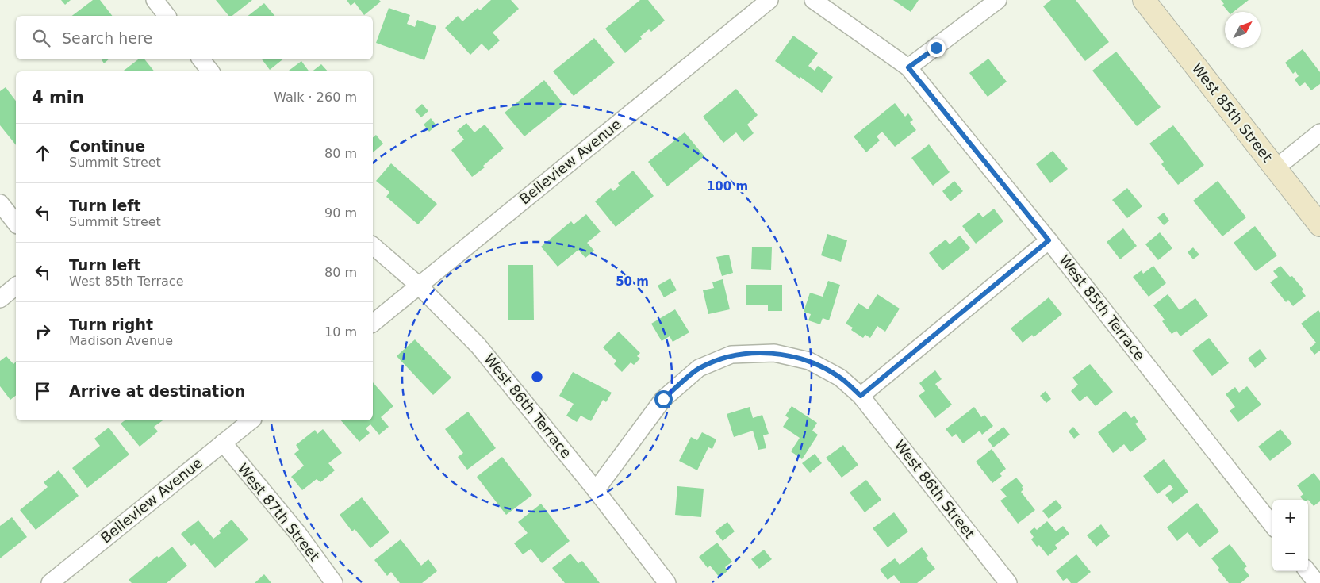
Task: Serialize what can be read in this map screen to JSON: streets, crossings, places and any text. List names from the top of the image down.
{
  "streets": {
    "main road": ["West 85th Street"],
    "street": [
      "Belleview Avenue",
      "West 85th Terrace",
      "West 86th Terrace",
      "West 86th Street",
      "West 87th Street"
    ]
  },
  "crossings": [
    ["Belleview Avenue", "West 86th Terrace"],
    ["Belleview Avenue", "West 87th Street"],
    ["West 86th Terrace", "West 86th Street"]
  ],
  "north": "top right",
  "page": {
    "search": "Search here",
    "heading": ["4 min", "Walk · 260 m"],
    "list": [
      ["Continue", "Summit Street", "80 m"],
      ["Turn left", "Summit Street", "90 m"],
      ["Turn left", "West 85th Terrace", "80 m"],
      ["Turn right", "Madison Avenue", "10 m"],
      "Arrive at destination"
    ],
    "map_buttons": ["+", "−"]
  },
  "rings": ["100 m", "50 m"]
}
